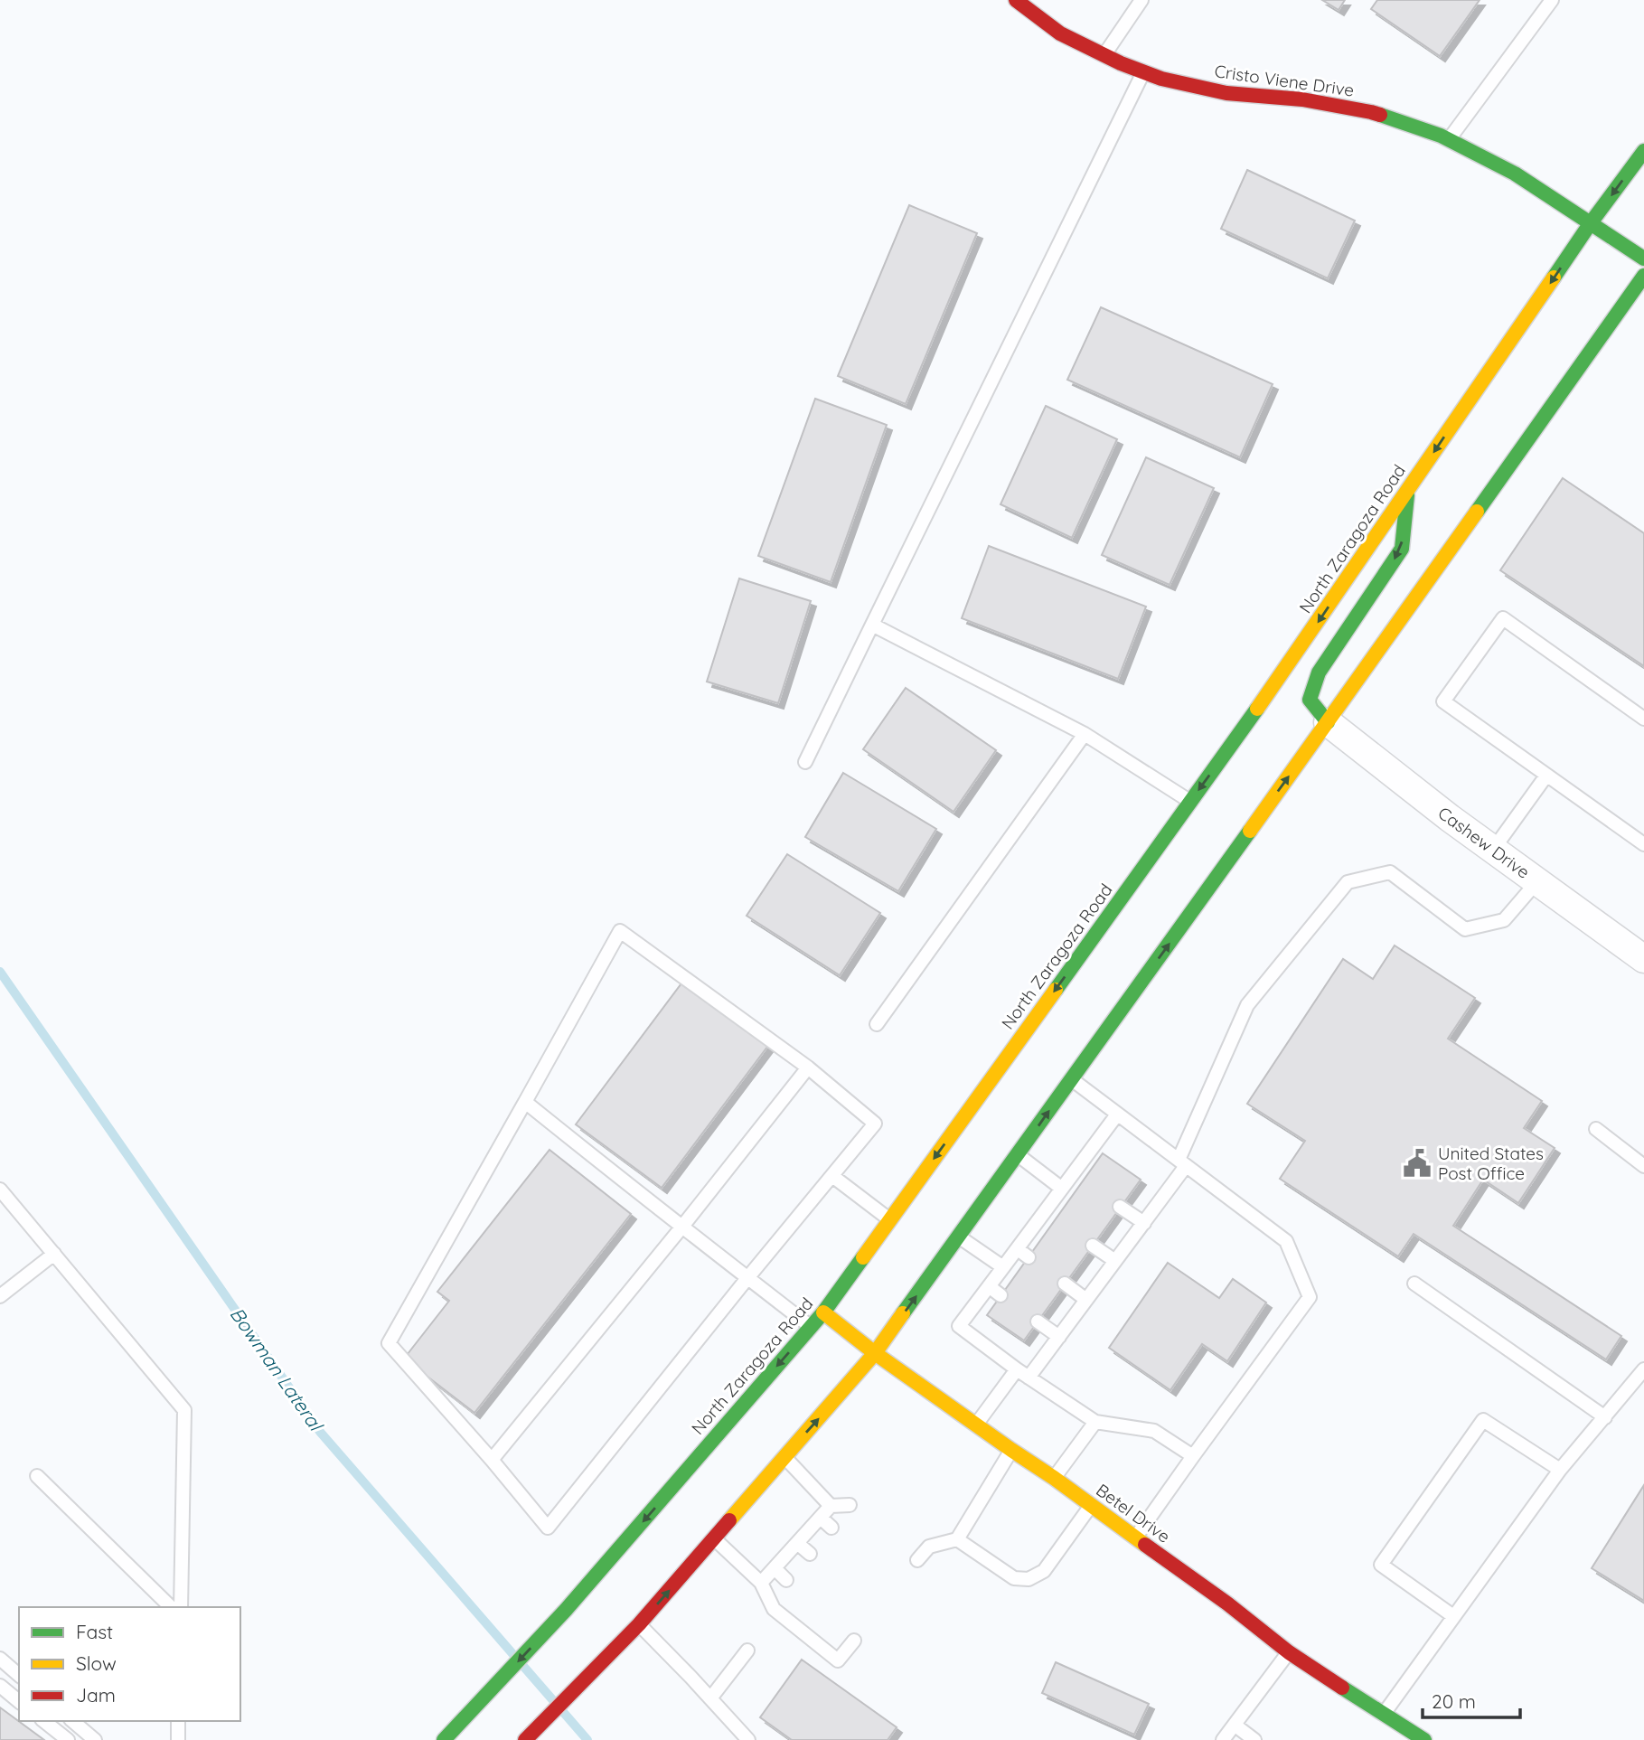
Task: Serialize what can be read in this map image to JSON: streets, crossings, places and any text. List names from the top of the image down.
{
  "streets": {
    "main road": ["Cristo Viene Drive", "North Zaragoza Road", "Betel Drive"],
    "street": ["Cashew Drive"]
  },
  "crossings": [
    ["Cristo Viene Drive", "North Zaragoza Road"],
    ["North Zaragoza Road", "Betel Drive"]
  ],
  "water": ["Bowman Lateral"],
  "places": {
    "public building": ["United States Post Office"]
  },
  "legend": ["Fast", "Slow", "Jam"],
  "scale_bar": "20 m"
}
